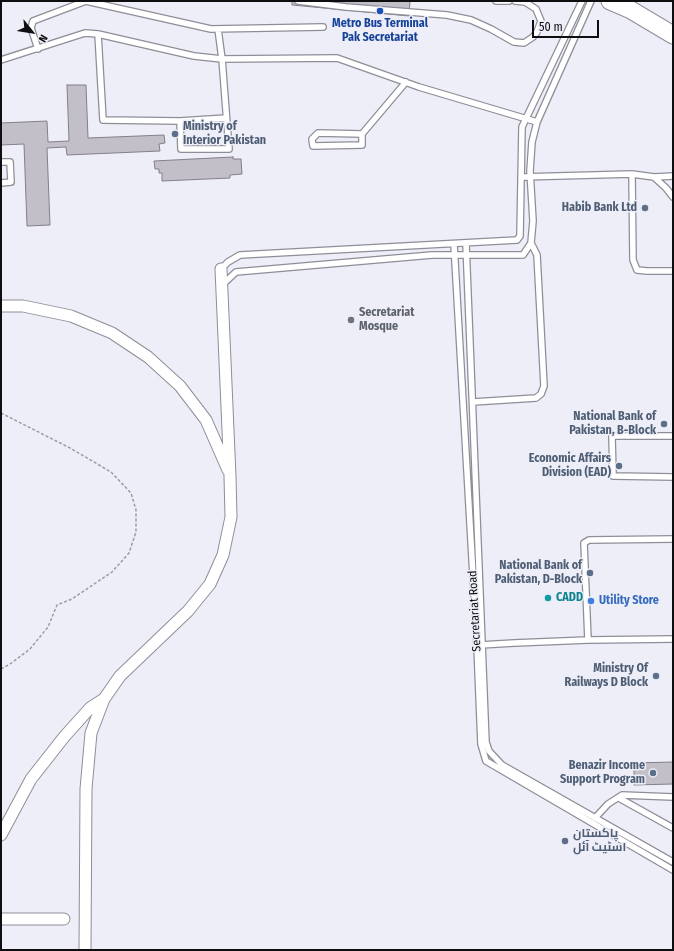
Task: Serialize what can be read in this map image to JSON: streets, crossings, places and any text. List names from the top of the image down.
{
  "streets": {
    "lane": ["Secretariat Road"]
  },
  "places": [
    "Metro Bus Terminal Pak Secretariat",
    "Ministry of Interior Pakistan",
    "Habib Bank Ltd",
    "Secretariat Mosque",
    "National Bank of Pakistan, B-Block",
    "Economic Affairs Division (EAD)",
    "National Bank of Pakistan, D-Block",
    "CADD",
    "Utility Store",
    "Ministry Of Railways D Block",
    "Benazir Income Support Program",
    "پاکستان اسٹیٹ آئل"
  ],
  "scale_bar": "50 m",
  "north": "bottom right"
}
